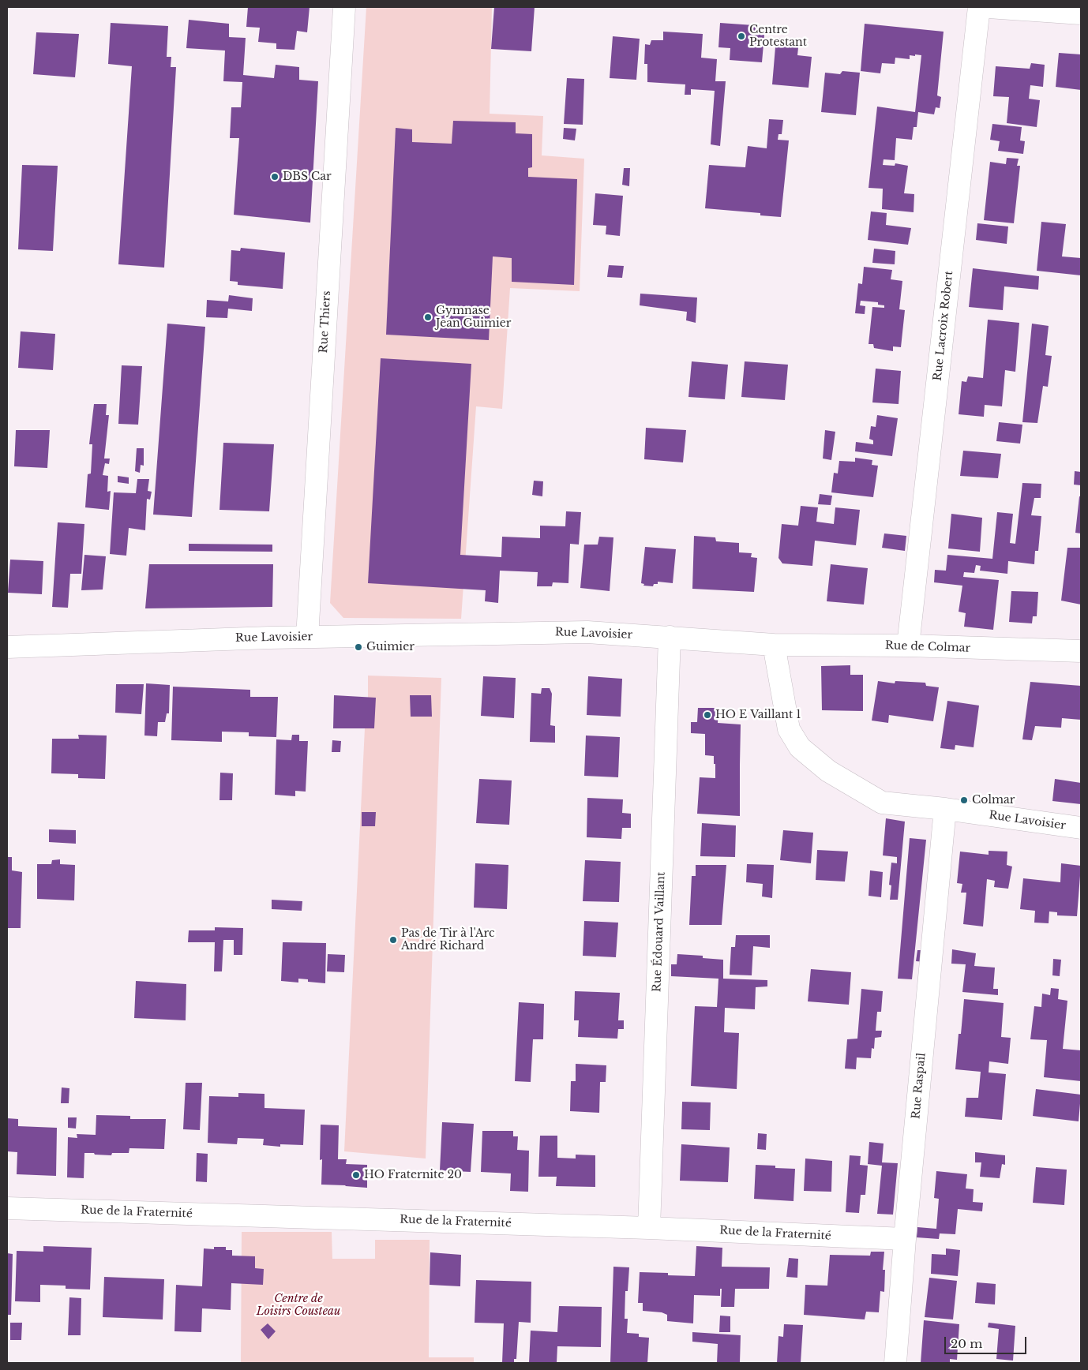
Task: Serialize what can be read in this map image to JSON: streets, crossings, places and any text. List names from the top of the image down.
{
  "streets": {
    "street": [
      "Rue Thiers",
      "Rue Lacroix Robert",
      "Rue Lavoisier",
      "Rue de Colmar",
      "Rue Édouard Vaillant",
      "Rue Raspail",
      "Rue de la Fraternité"
    ]
  },
  "crossings": [
    ["Rue Thiers", "Rue Lavoisier"],
    ["Rue Lacroix Robert", "Rue de Colmar"],
    ["Rue Lavoisier", "Rue de Colmar"],
    ["Rue Lavoisier", "Rue Édouard Vaillant"],
    ["Rue Lavoisier", "Rue Raspail"],
    ["Rue Édouard Vaillant", "Rue de la Fraternité"],
    ["Rue Raspail", "Rue de la Fraternité"]
  ],
  "parks": ["Centre de Loisirs Cousteau"],
  "places": [
    "Centre Protestant",
    "DBS Car",
    "Gymnase Jean Guimier",
    "Guimier",
    "HO E Vaillant 1",
    "Colmar",
    "Pas de Tir à l'Arc André Richard",
    "HO Fraternite 20"
  ],
  "scale_bar": "20 m"
}
